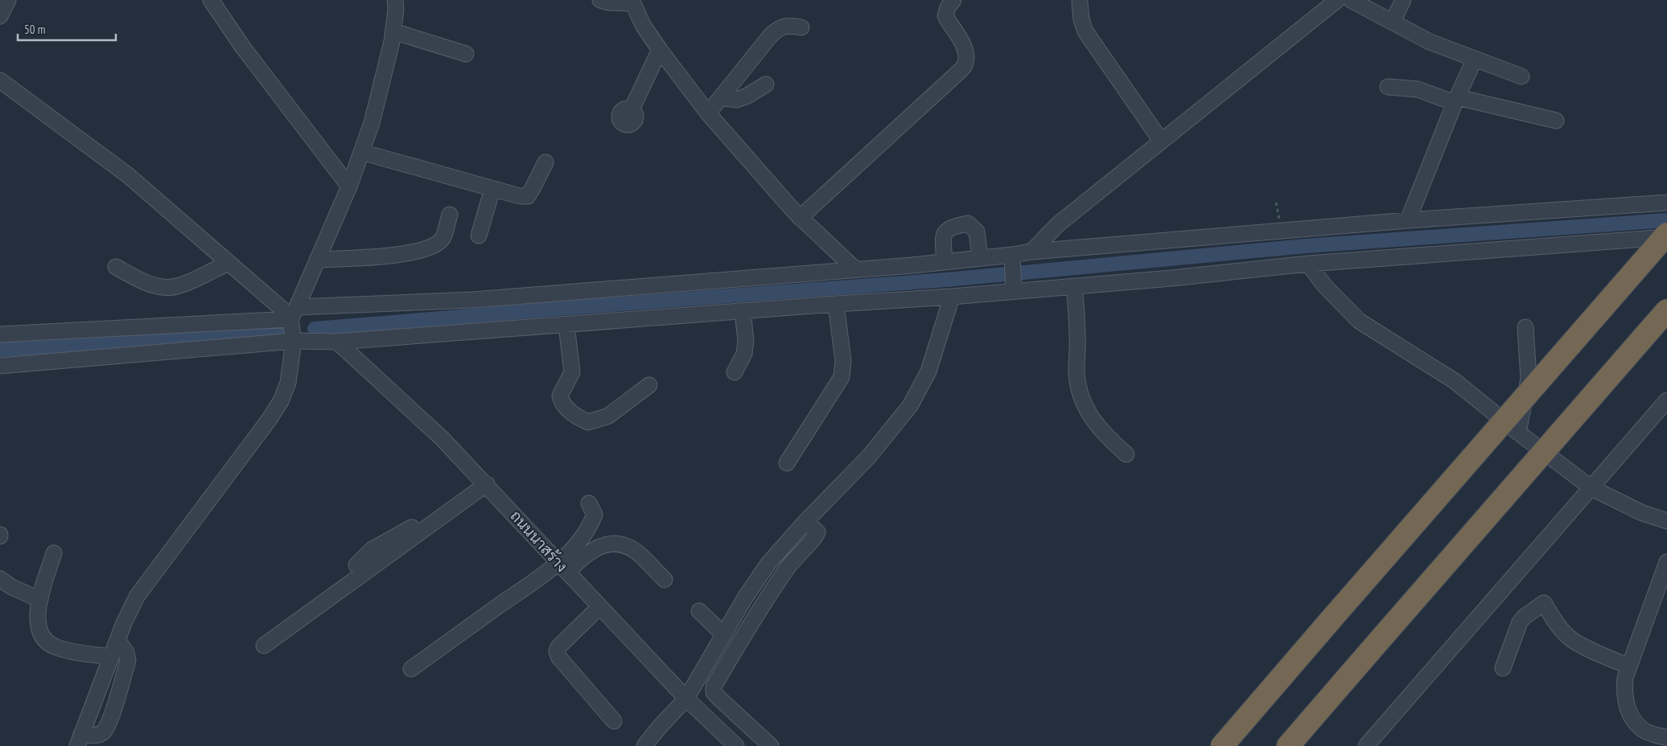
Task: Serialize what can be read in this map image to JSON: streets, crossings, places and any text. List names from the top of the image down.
{
  "streets": {
    "street": ["ถนนนาสร้าง"]
  },
  "scale_bar": "50 m"
}
